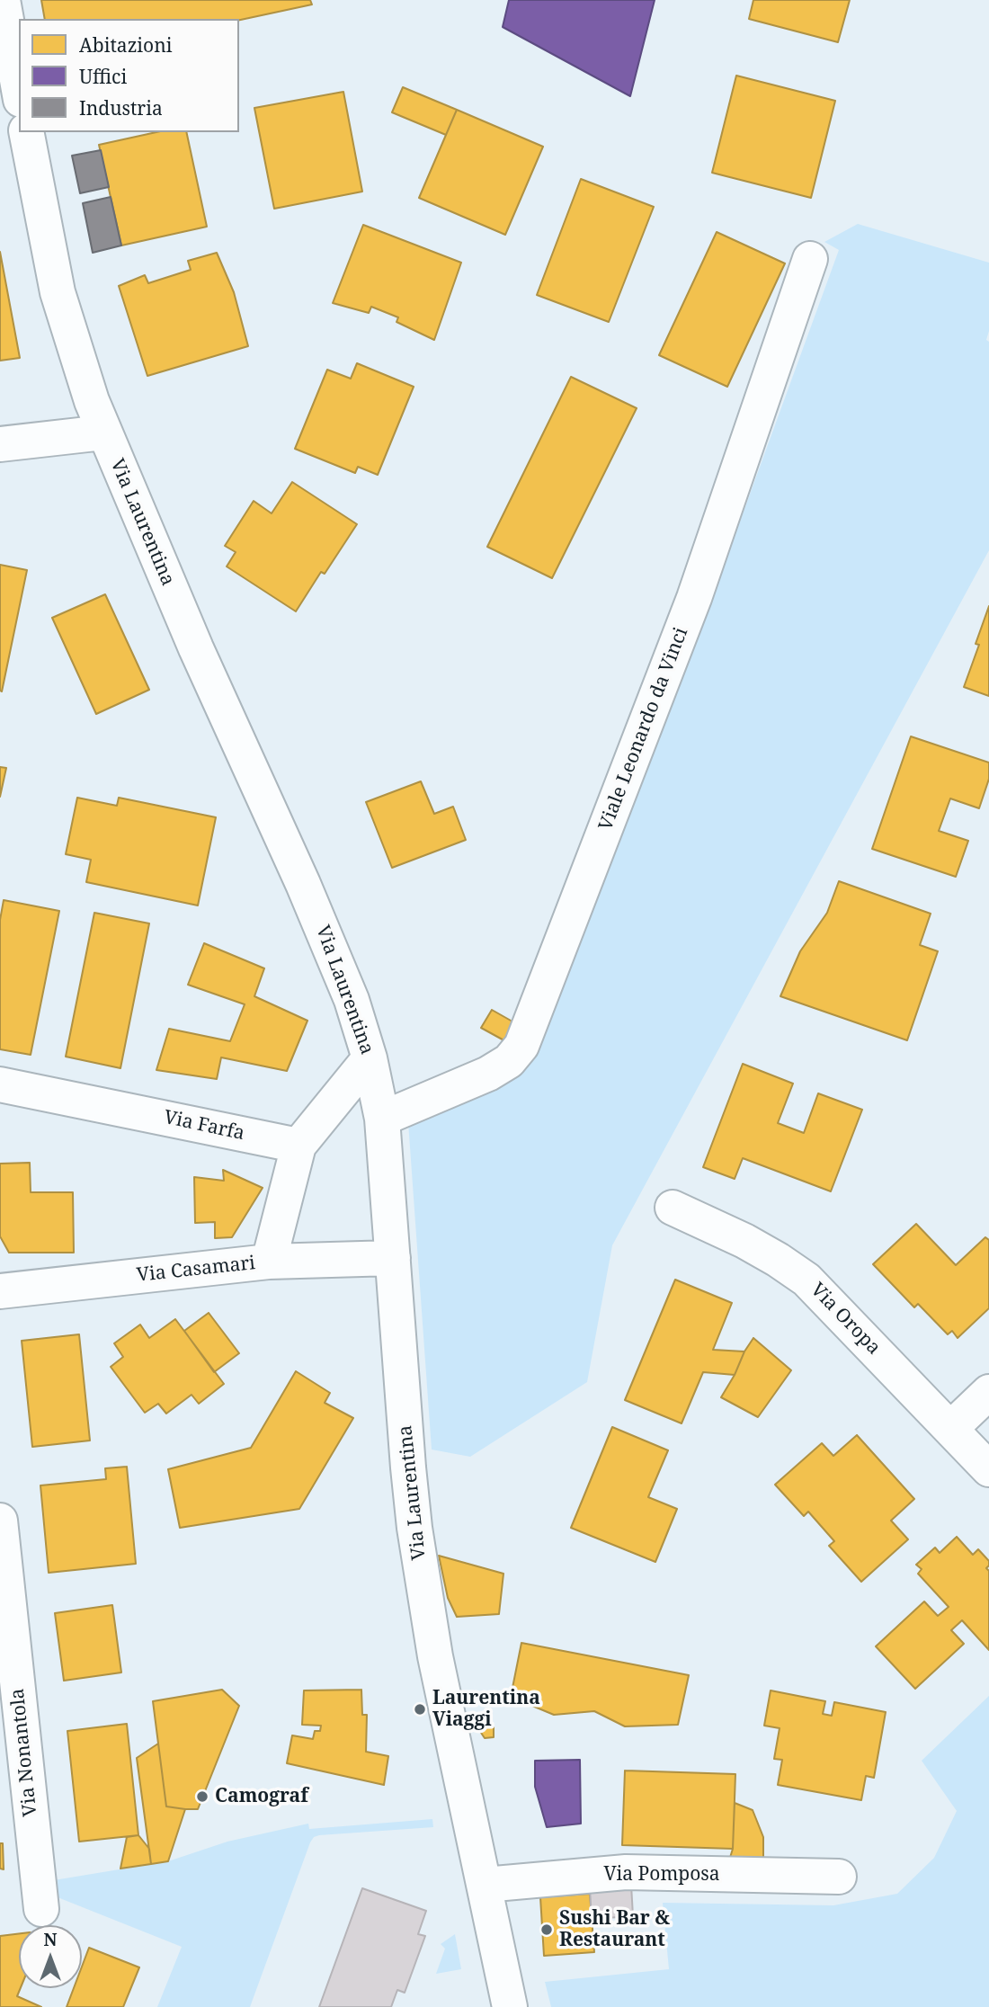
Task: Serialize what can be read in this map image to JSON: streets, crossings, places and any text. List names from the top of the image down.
{
  "streets": {
    "street": [
      "Via Laurentina",
      "Viale Leonardo da Vinci",
      "Via Farfa",
      "Via Casamari",
      "Via Oropa",
      "Via Nonantola",
      "Via Pomposa"
    ]
  },
  "crossings": [
    ["Via Laurentina", "Viale Leonardo da Vinci"],
    ["Via Laurentina", "Via Casamari"],
    ["Via Laurentina", "Via Pomposa"]
  ],
  "places": ["Laurentina Viaggi", "Camograf", "Sushi Bar & Restaurant"],
  "legend": ["Abitazioni", "Uffici", "Industria"],
  "north": "top"
}
